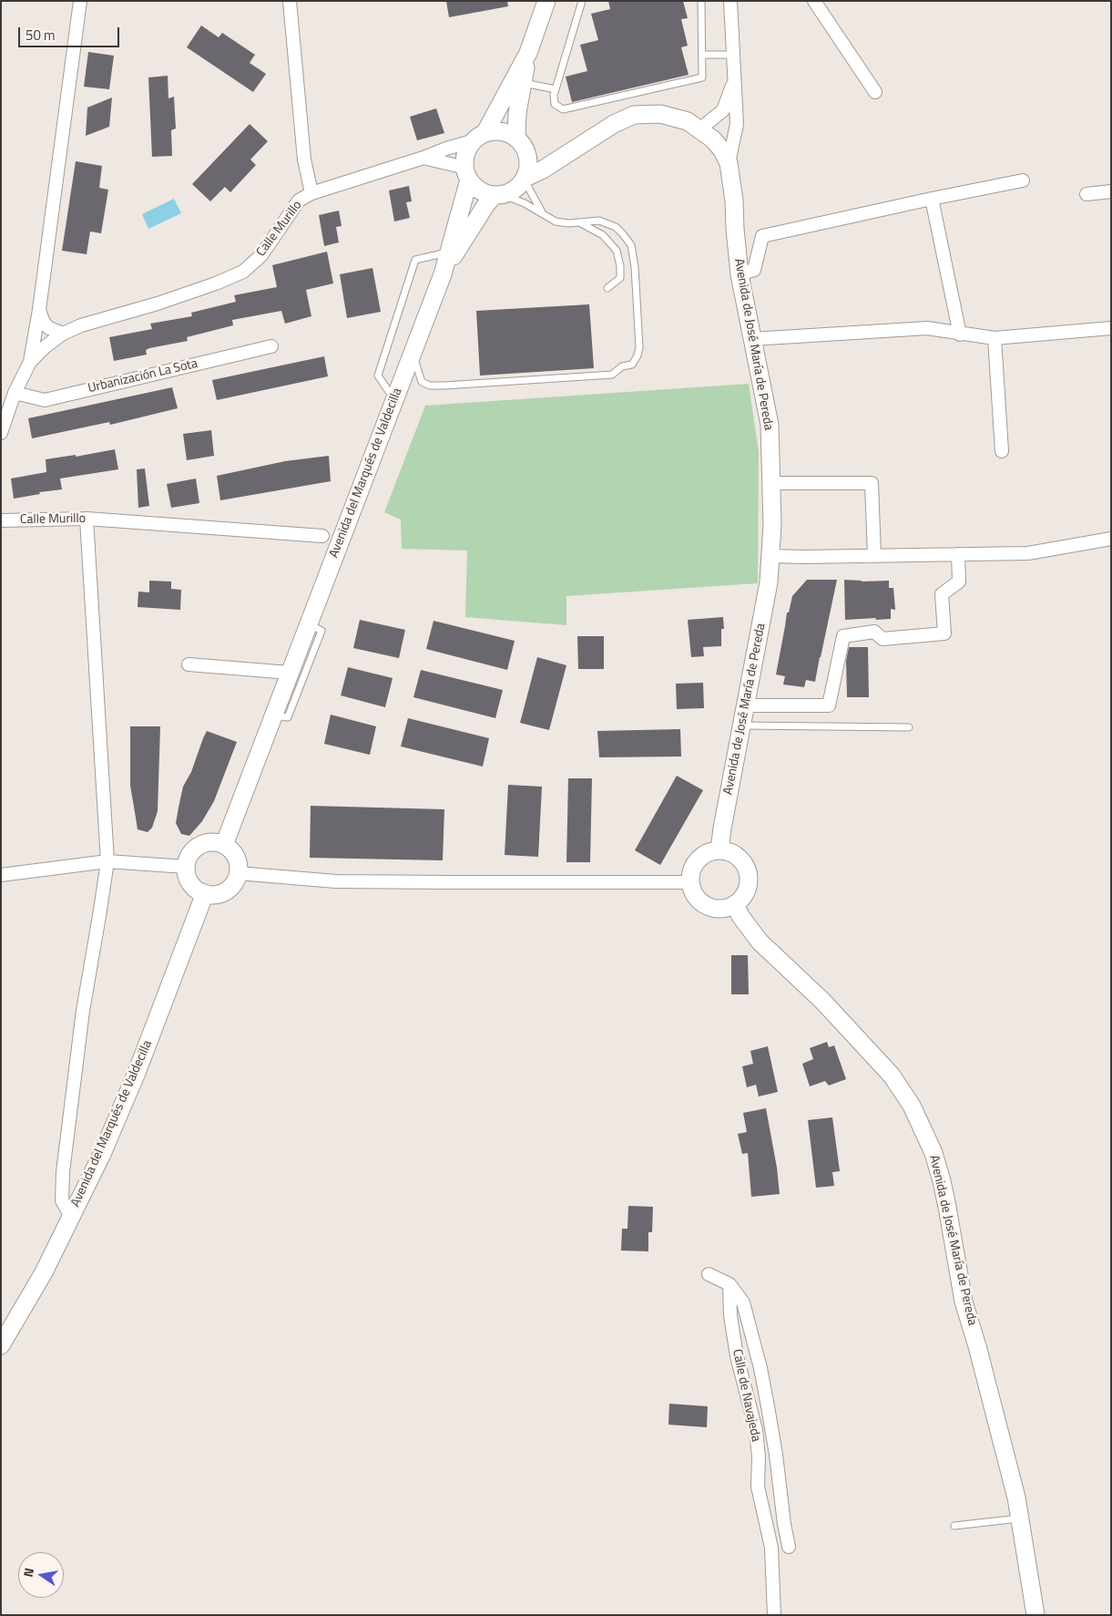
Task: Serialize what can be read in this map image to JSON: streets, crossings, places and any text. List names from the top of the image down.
{
  "streets": {
    "street": [
      "Calle Murillo",
      "Avenida de José María de Pereda",
      "Urbanización La Sota",
      "Avenida del Marqués de Valdecilla",
      "Calle de Navajeda"
    ]
  },
  "crossings": [
    ["Calle Murillo", "Avenida de José María de Pereda"],
    ["Calle Murillo", "Urbanización La Sota"],
    ["Calle Murillo", "Avenida del Marqués de Valdecilla"],
    ["Avenida de José María de Pereda", "Avenida del Marqués de Valdecilla"]
  ],
  "scale_bar": "50 m",
  "north": "left"
}
